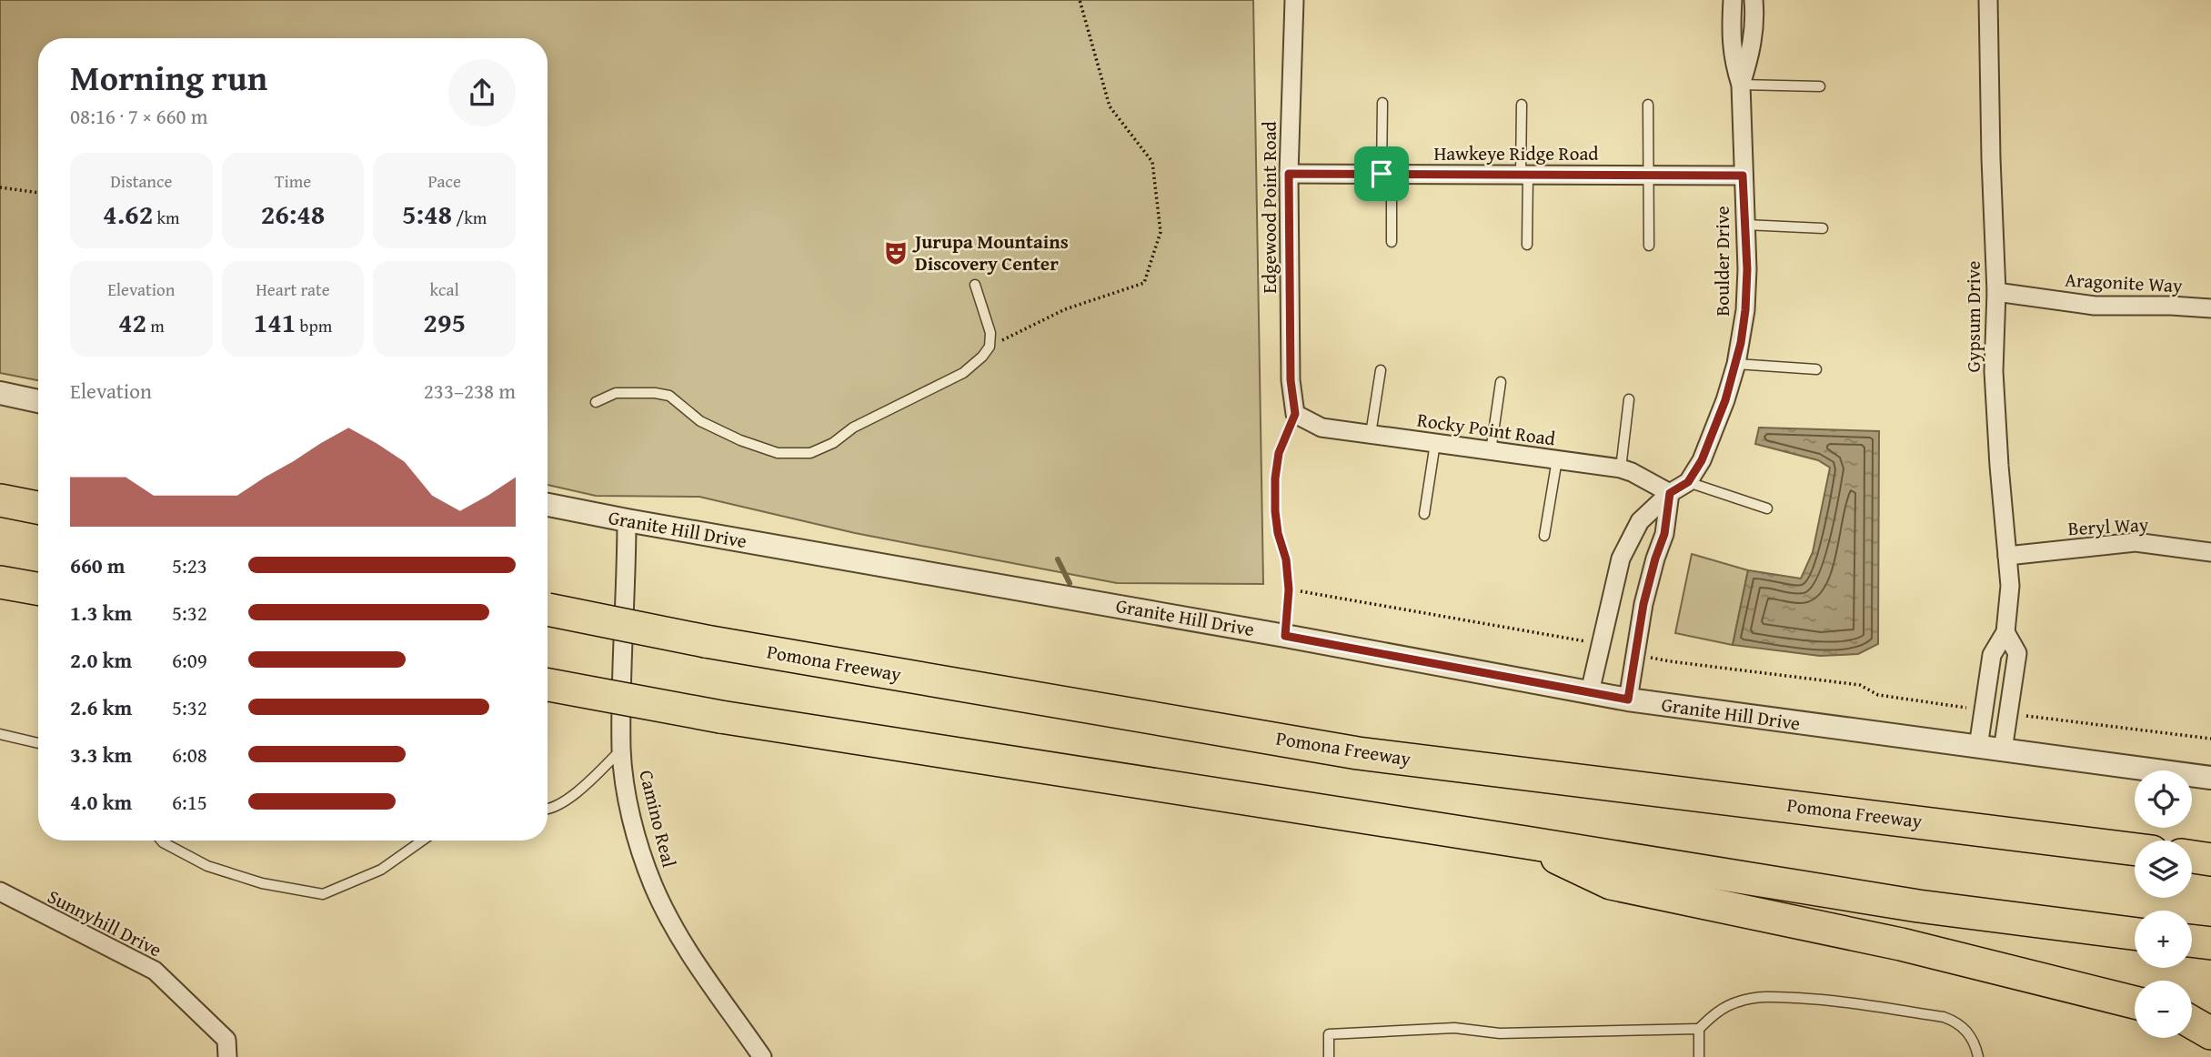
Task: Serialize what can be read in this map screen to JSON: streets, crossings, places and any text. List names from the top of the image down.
{
  "streets": {
    "highway": ["Pomona Freeway"],
    "street": [
      "Hawkeye Ridge Road",
      "Edgewood Point Road",
      "Boulder Drive",
      "Aragonite Way",
      "Gypsum Drive",
      "Rocky Point Road",
      "Beryl Way",
      "Granite Hill Drive",
      "Camino Real",
      "Sunnyhill Drive"
    ]
  },
  "crossings": [
    ["Hawkeye Ridge Road", "Edgewood Point Road"],
    ["Hawkeye Ridge Road", "Boulder Drive"],
    ["Edgewood Point Road", "Rocky Point Road"],
    ["Boulder Drive", "Rocky Point Road"],
    ["Boulder Drive", "Granite Hill Drive"],
    ["Aragonite Way", "Gypsum Drive"],
    ["Gypsum Drive", "Beryl Way"],
    ["Gypsum Drive", "Granite Hill Drive"],
    ["Granite Hill Drive", "Camino Real"]
  ],
  "places": {
    "theatre": ["Jurupa Mountains Discovery Center"]
  },
  "page": {
    "heading": ["Morning run", "08:16 · 7 × 660 m"],
    "stats": [
      ["Distance", "4.62 km"],
      ["Time", "26:48"],
      ["Pace", "5:48 /km"],
      ["Elevation", "42 m"],
      ["Heart rate", "141 bpm"],
      ["kcal", "295"]
    ],
    "chart": ["Elevation", "233–238 m"],
    "list": [
      {
        "name": "660 m",
        "note": "5:23"
      },
      {
        "name": "1.3 km",
        "note": "5:32"
      },
      {
        "name": "2.0 km",
        "note": "6:09"
      },
      {
        "name": "2.6 km",
        "note": "5:32"
      },
      {
        "name": "3.3 km",
        "note": "6:08"
      },
      {
        "name": "4.0 km",
        "note": "6:15"
      }
    ],
    "map_buttons": ["+", "−"]
  }
}
